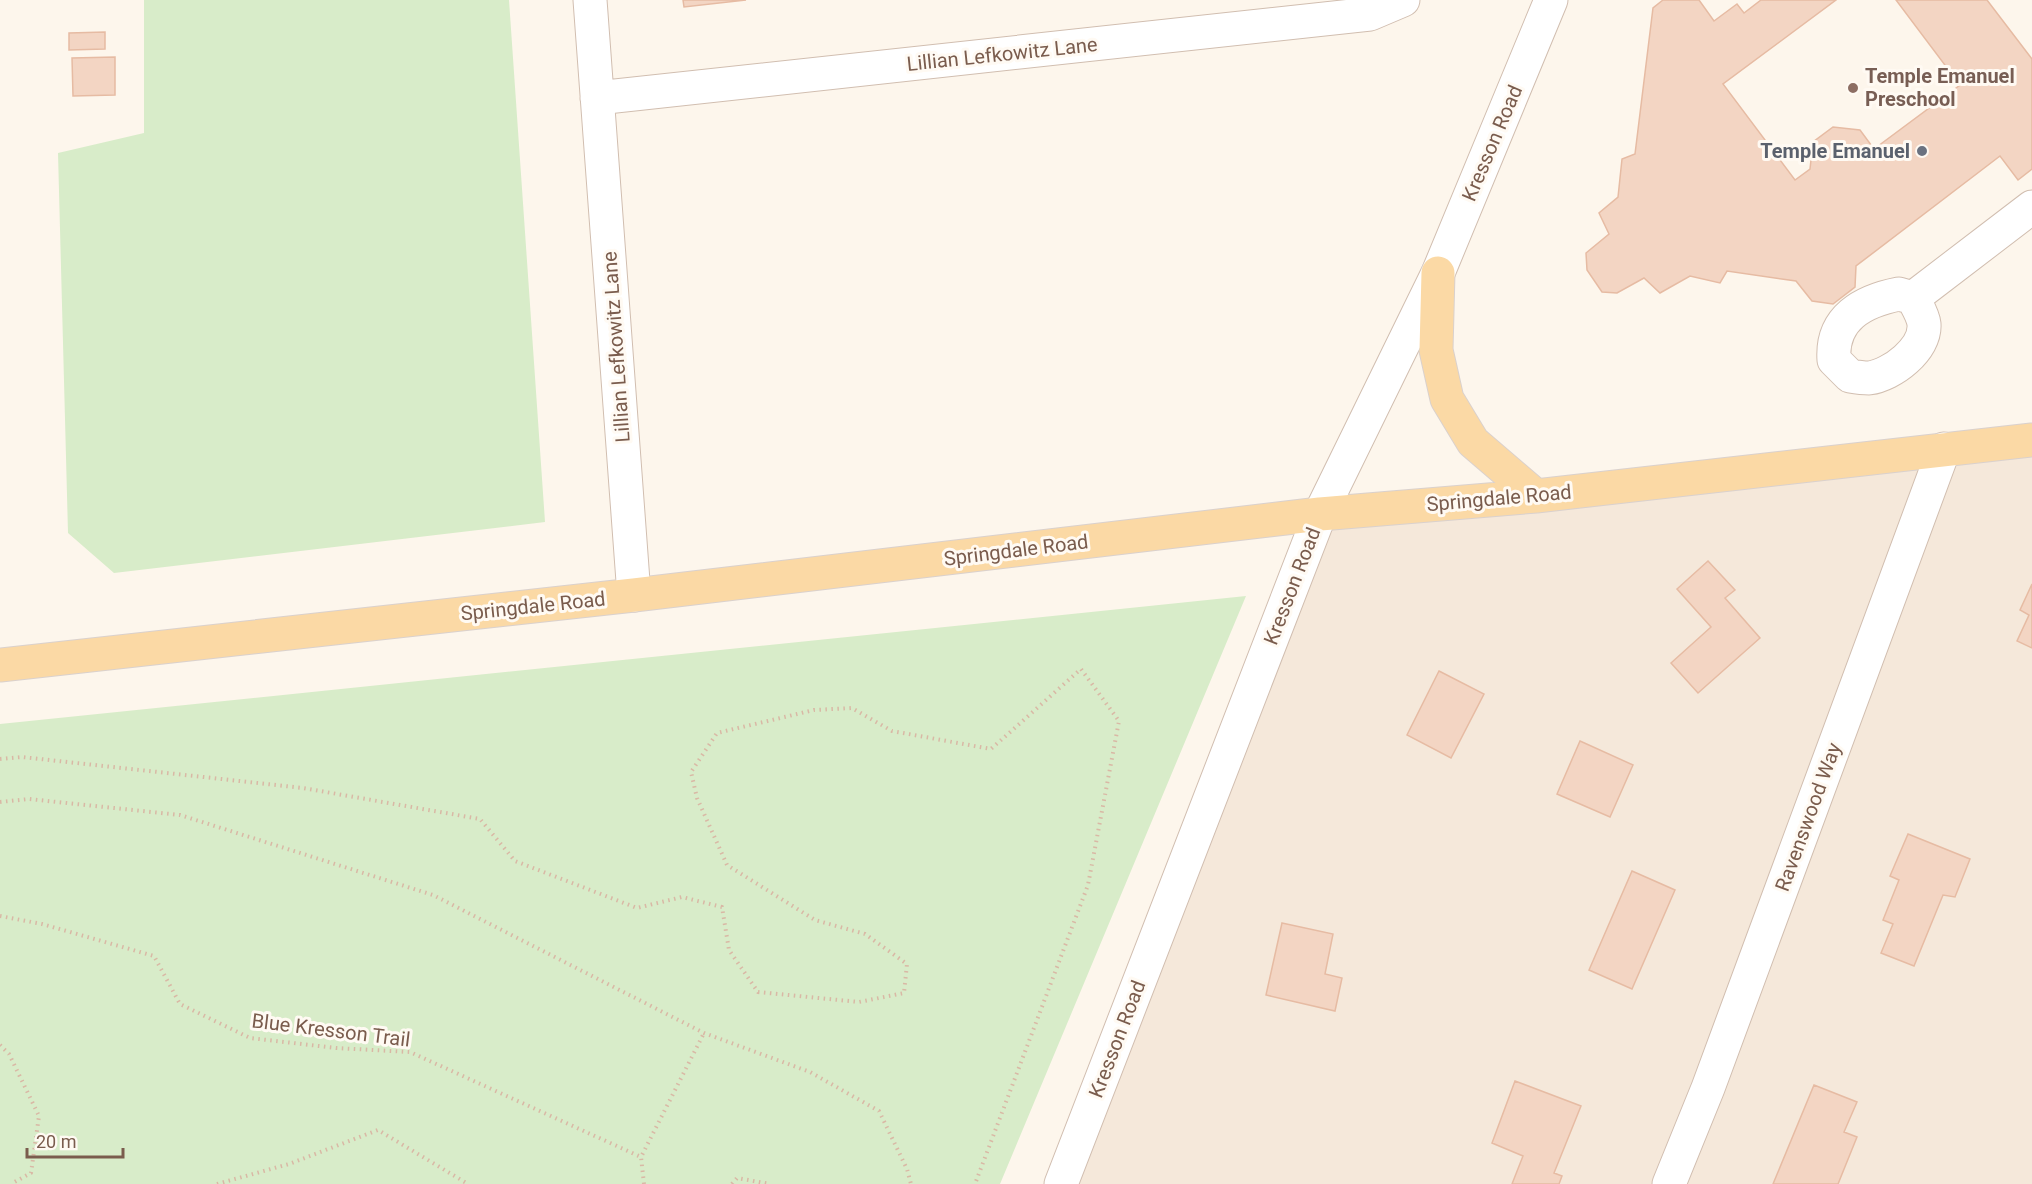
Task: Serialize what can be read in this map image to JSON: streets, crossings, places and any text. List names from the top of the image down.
{
  "streets": {
    "main road": ["Springdale Road"],
    "street": ["Lillian Lefkowitz Lane", "Kresson Road", "Ravenswood Way"],
    "path": ["Blue Kresson Trail"]
  },
  "crossings": [
    ["Lillian Lefkowitz Lane", "Springdale Road"],
    ["Kresson Road", "Springdale Road"],
    ["Springdale Road", "Ravenswood Way"]
  ],
  "places": ["Temple Emanuel Preschool", "Temple Emanuel"],
  "scale_bar": "20 m"
}
